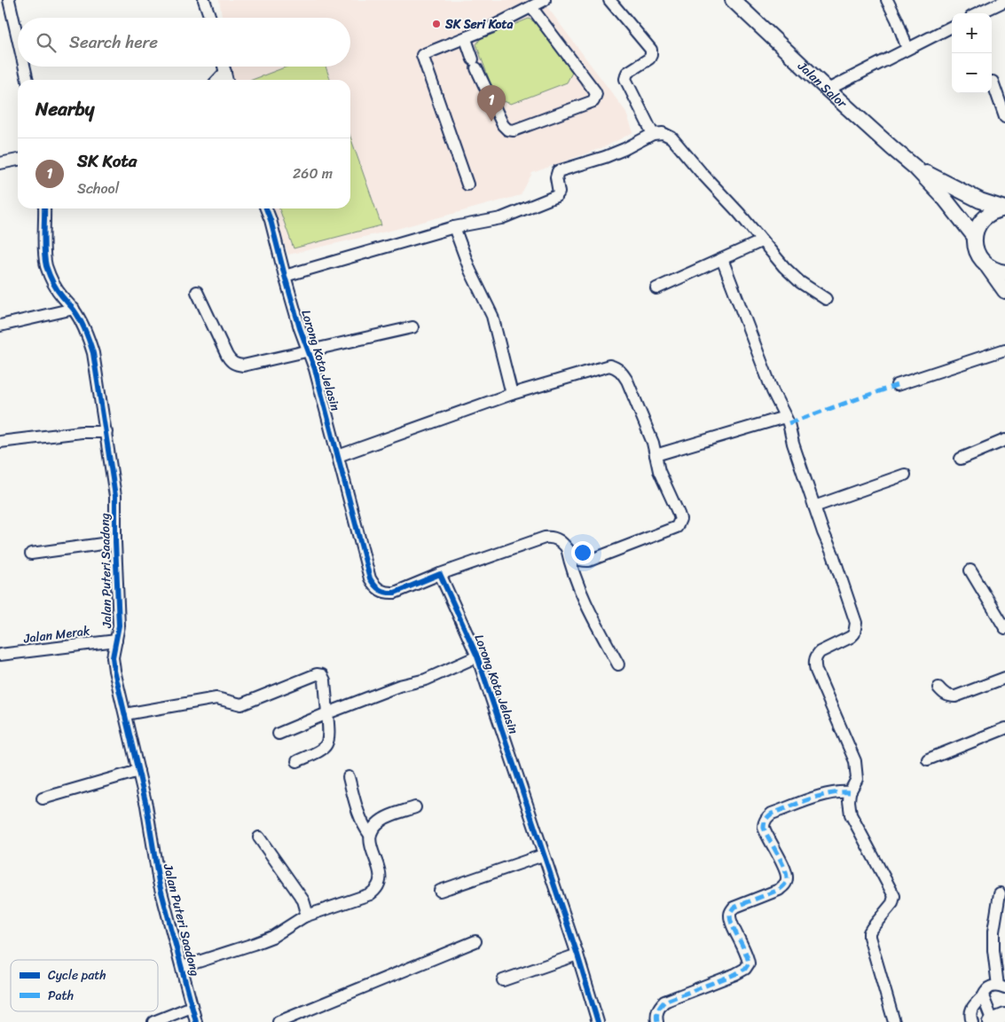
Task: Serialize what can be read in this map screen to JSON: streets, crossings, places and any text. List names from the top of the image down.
{
  "streets": {
    "main road": ["Jalan Salor"],
    "street": ["Lorong Kota Jelasin", "Jalan Puteri Saadong", "Jalan Merak"]
  },
  "crossings": [
    ["Jalan Puteri Saadong", "Jalan Merak"]
  ],
  "places": ["SK Seri Kota"],
  "legend": ["Cycle path", "Path"],
  "page": {
    "map_buttons": ["+", "−"],
    "search": "Search here",
    "heading": "Nearby",
    "pins": "1",
    "list": [
      {
        "mark": "1",
        "name": "SK Kota",
        "note": "School",
        "value": "260 m"
      }
    ]
  }
}
